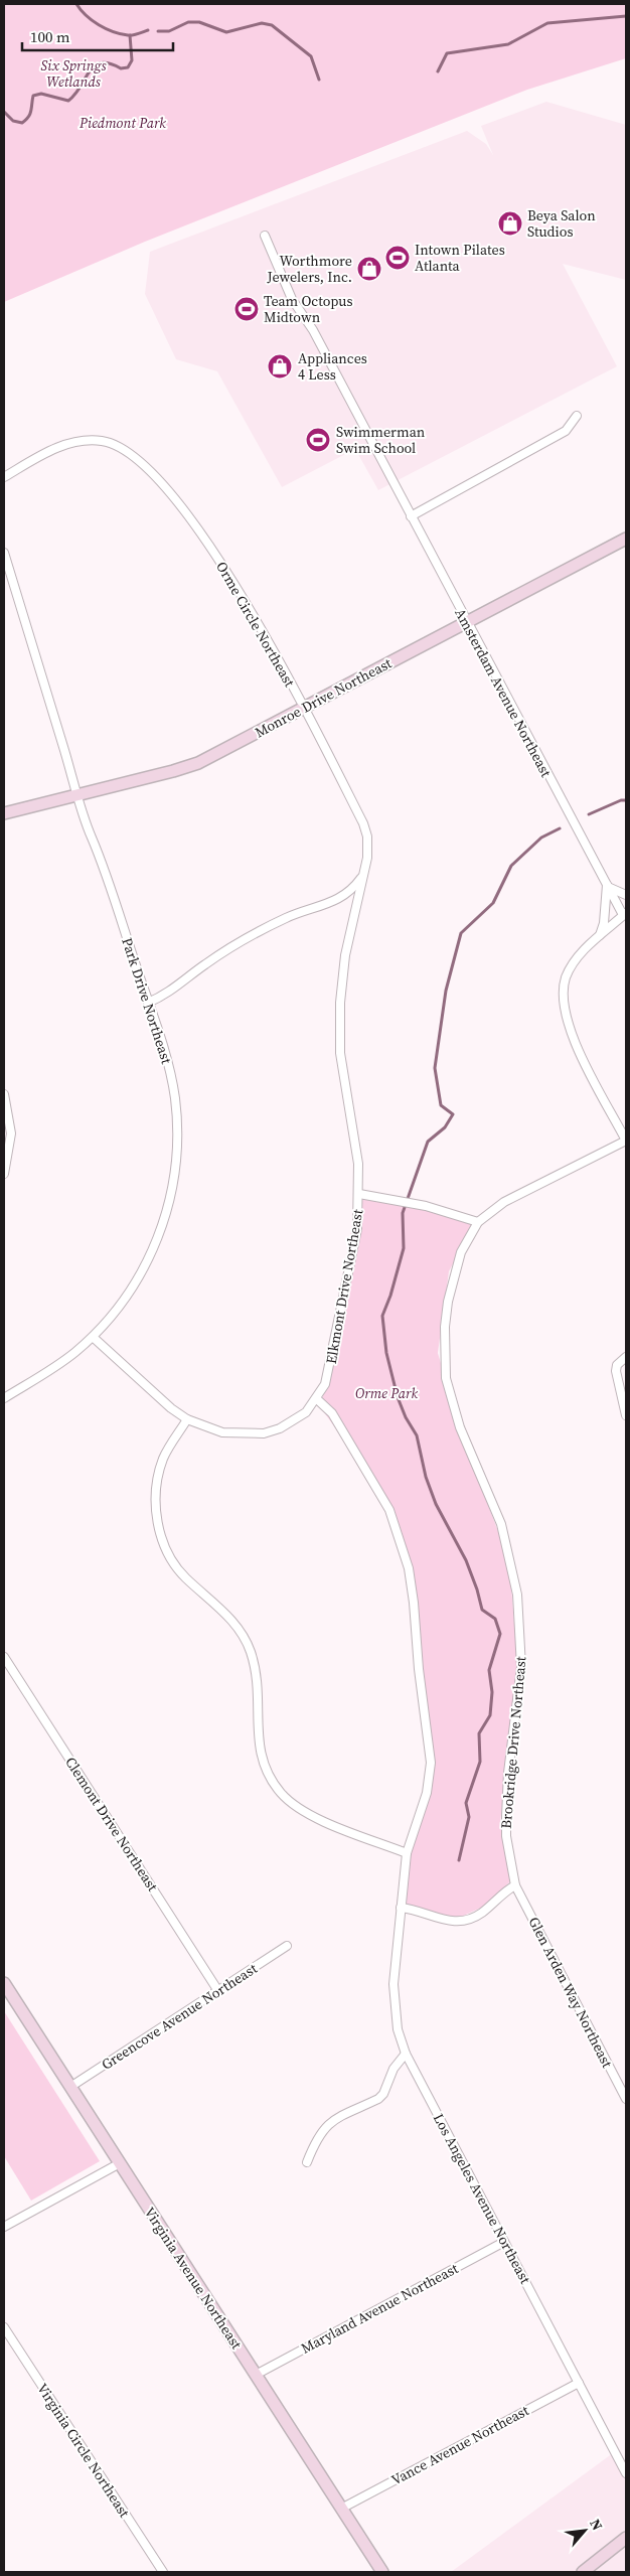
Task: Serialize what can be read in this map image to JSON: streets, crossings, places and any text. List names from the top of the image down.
{
  "streets": {
    "street": [
      "Orme Circle Northeast",
      "Amsterdam Avenue Northeast",
      "Monroe Drive Northeast",
      "Park Drive Northeast",
      "Elkmont Drive Northeast",
      "Brookridge Drive Northeast",
      "Clemont Drive Northeast",
      "Glen Arden Way Northeast",
      "Greencove Avenue Northeast",
      "Los Angeles Avenue Northeast",
      "Virginia Avenue Northeast",
      "Maryland Avenue Northeast",
      "Vance Avenue Northeast",
      "Virginia Circle Northeast"
    ]
  },
  "crossings": [
    ["Orme Circle Northeast", "Monroe Drive Northeast"],
    ["Orme Circle Northeast", "Elkmont Drive Northeast"],
    ["Amsterdam Avenue Northeast", "Monroe Drive Northeast"],
    ["Amsterdam Avenue Northeast", "Brookridge Drive Northeast"],
    ["Monroe Drive Northeast", "Park Drive Northeast"],
    ["Park Drive Northeast", "Elkmont Drive Northeast"],
    ["Brookridge Drive Northeast", "Glen Arden Way Northeast"],
    ["Clemont Drive Northeast", "Greencove Avenue Northeast"],
    ["Greencove Avenue Northeast", "Virginia Avenue Northeast"],
    ["Los Angeles Avenue Northeast", "Maryland Avenue Northeast"],
    ["Los Angeles Avenue Northeast", "Vance Avenue Northeast"],
    ["Virginia Avenue Northeast", "Maryland Avenue Northeast"],
    ["Virginia Avenue Northeast", "Vance Avenue Northeast"]
  ],
  "parks": ["Six Springs Wetlands", "Piedmont Park", "Orme Park"],
  "places": {
    "shop": ["Beya Salon Studios", "Worthmore Jewelers, Inc.", "Appliances 4 Less"],
    "sports": ["Intown Pilates Atlanta", "Team Octopus Midtown", "Swimmerman Swim School"]
  },
  "scale_bar": "100 m",
  "north": "top right"
}
